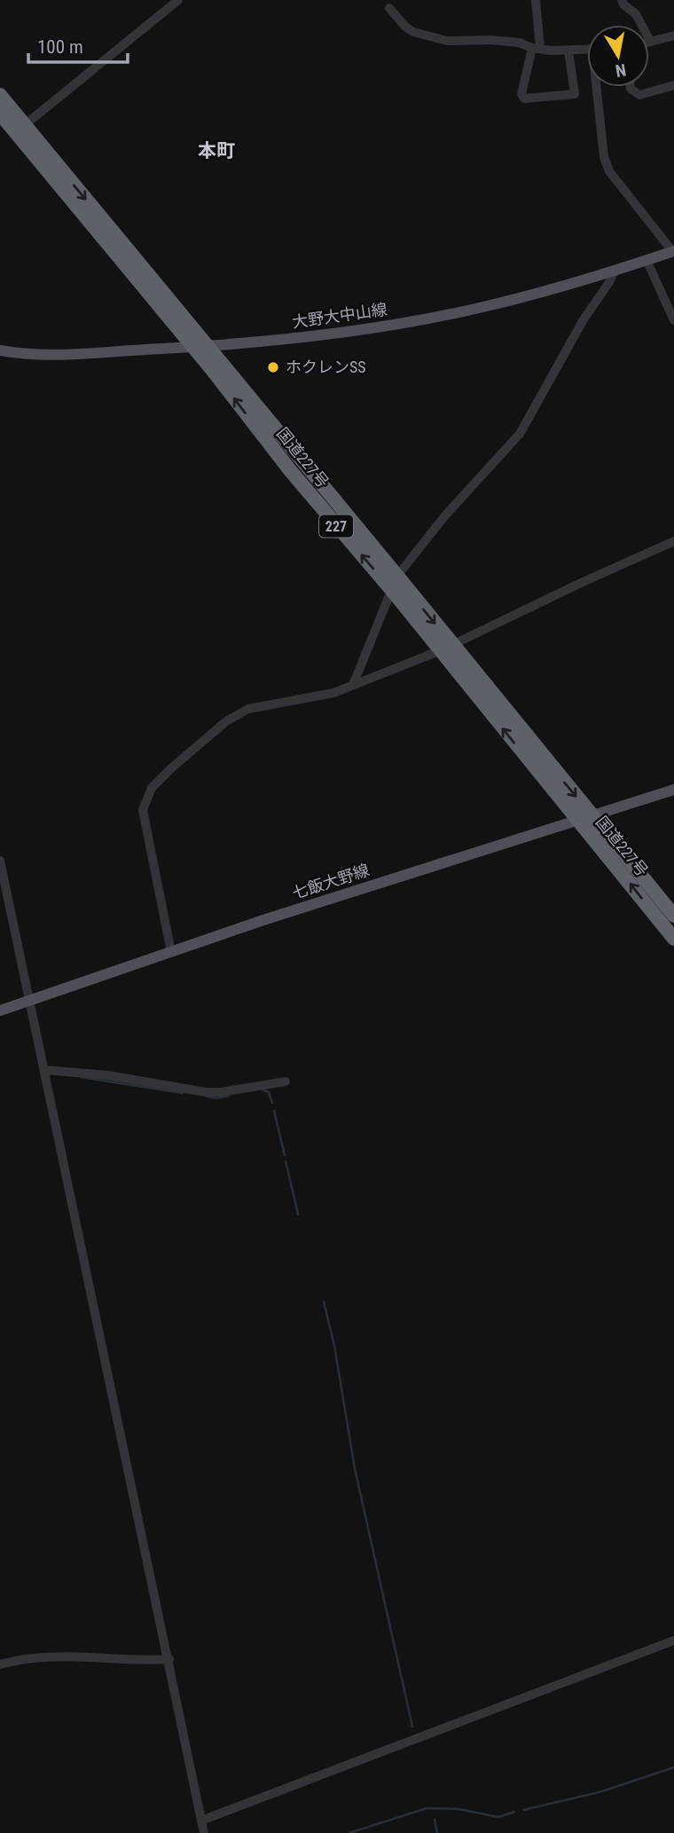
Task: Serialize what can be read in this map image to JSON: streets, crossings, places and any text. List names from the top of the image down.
{
  "streets": {
    "highway": ["国道227号", "227"],
    "main road": ["大野大中山線", "七飯大野線"]
  },
  "crossings": [
    ["大野大中山線", "国道227号"],
    ["国道227号", "七飯大野線"]
  ],
  "districts": ["本町"],
  "places": ["ホクレンSS"],
  "scale_bar": "100 m",
  "north": "bottom"
}
